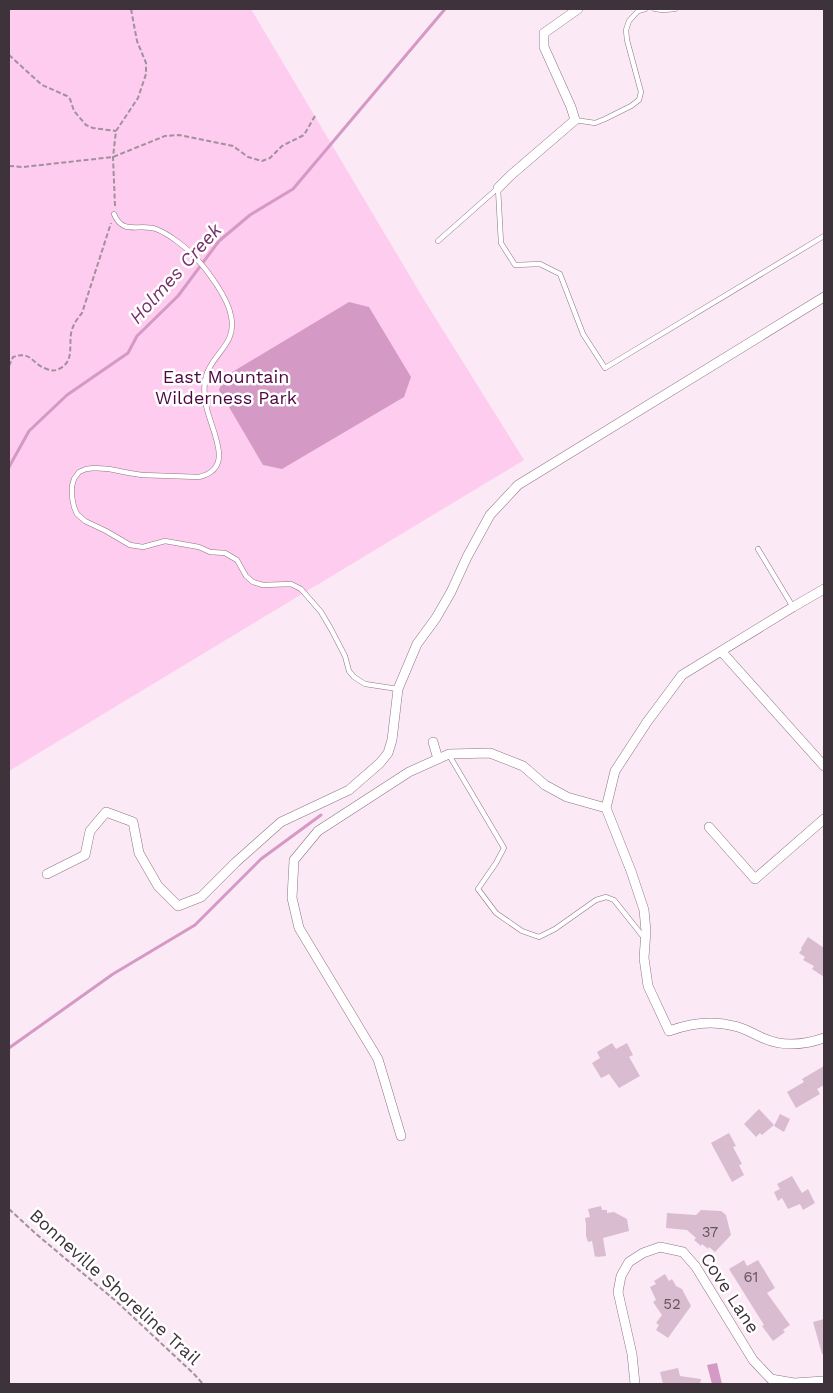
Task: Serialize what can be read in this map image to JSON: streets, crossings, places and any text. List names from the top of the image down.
{
  "streets": {
    "street": ["Cove Lane"],
    "path": ["Bonneville Shoreline Trail"]
  },
  "water": ["Holmes Creek"],
  "parks": ["East Mountain Wilderness Park"],
  "house_numbers": ["37", "61", "52"]
}
